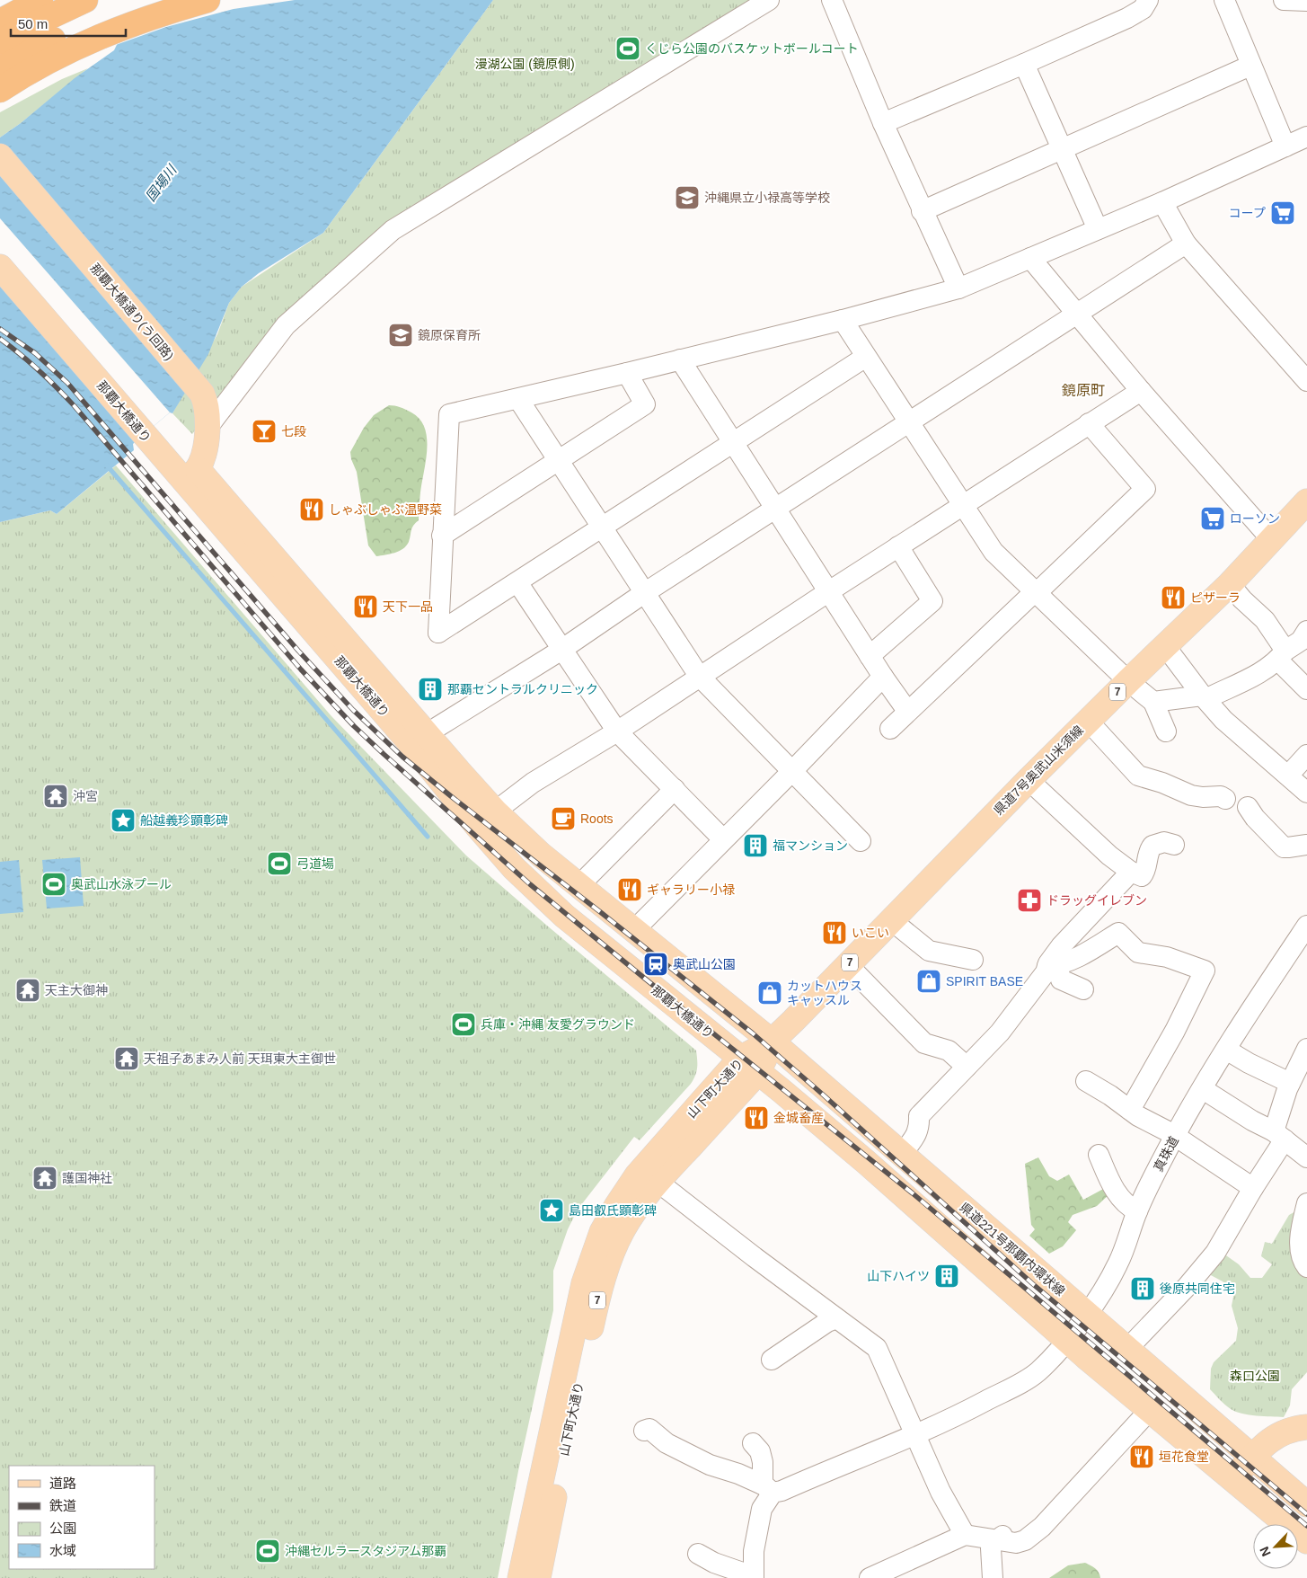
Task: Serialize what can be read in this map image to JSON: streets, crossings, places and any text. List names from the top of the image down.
{
  "streets": {
    "main road": [
      "那覇大橋通り(う回路)",
      "那覇大橋通り",
      "7",
      "県道7号奥武山米須線",
      "山下町大通り",
      "県道221号那覇内環状線"
    ],
    "street": ["真珠道"]
  },
  "crossings": [
    ["那覇大橋通り(う回路)", "那覇大橋通り"],
    ["那覇大橋通り", "県道7号奥武山米須線"],
    ["那覇大橋通り", "山下町大通り"],
    ["那覇大橋通り", "県道221号那覇内環状線"],
    ["県道7号奥武山米須線", "山下町大通り"],
    ["県道7号奥武山米須線", "県道221号那覇内環状線"],
    ["山下町大通り", "県道221号那覇内環状線"],
    ["真珠道", "県道221号那覇内環状線"]
  ],
  "districts": ["鏡原町"],
  "water": ["国場川"],
  "parks": ["漫湖公園 (鏡原側)", "森口公園"],
  "places": {
    "sports": [
      "くじら公園のバスケットボールコート",
      "弓道場",
      "奥武山水泳プール",
      "兵庫・沖縄 友愛グラウンド",
      "沖縄セルラースタジアム那覇"
    ],
    "school or university": ["沖縄県立小禄高等学校", "鏡原保育所"],
    "supermarket": ["コープ", "ローソン"],
    "bar": ["七段"],
    "restaurant": [
      "しゃぶしゃぶ温野菜",
      "ピザーラ",
      "天下一品",
      "ギャラリー小禄",
      "いこい",
      "金城畜産",
      "垣花食堂"
    ],
    "building": [
      "那覇セントラルクリニック",
      "福マンション",
      "山下ハイツ",
      "後原共同住宅"
    ],
    "temple": [
      "沖宮",
      "天主大御神",
      "天祖子あまみ人前 天珥東大主御世",
      "護国神社"
    ],
    "cafe": ["Roots"],
    "place": ["船越義珍顕彰碑", "島田叡氏顕彰碑"],
    "pharmacy": ["ドラッグイレブン"],
    "station": ["奥武山公園"],
    "shop": ["SPIRIT BASE", "カットハウス キャッスル"]
  },
  "legend": [
    "道路",
    "鉄道",
    "公園",
    "水域"
  ],
  "scale_bar": "50 m",
  "north": "bottom left"
}
